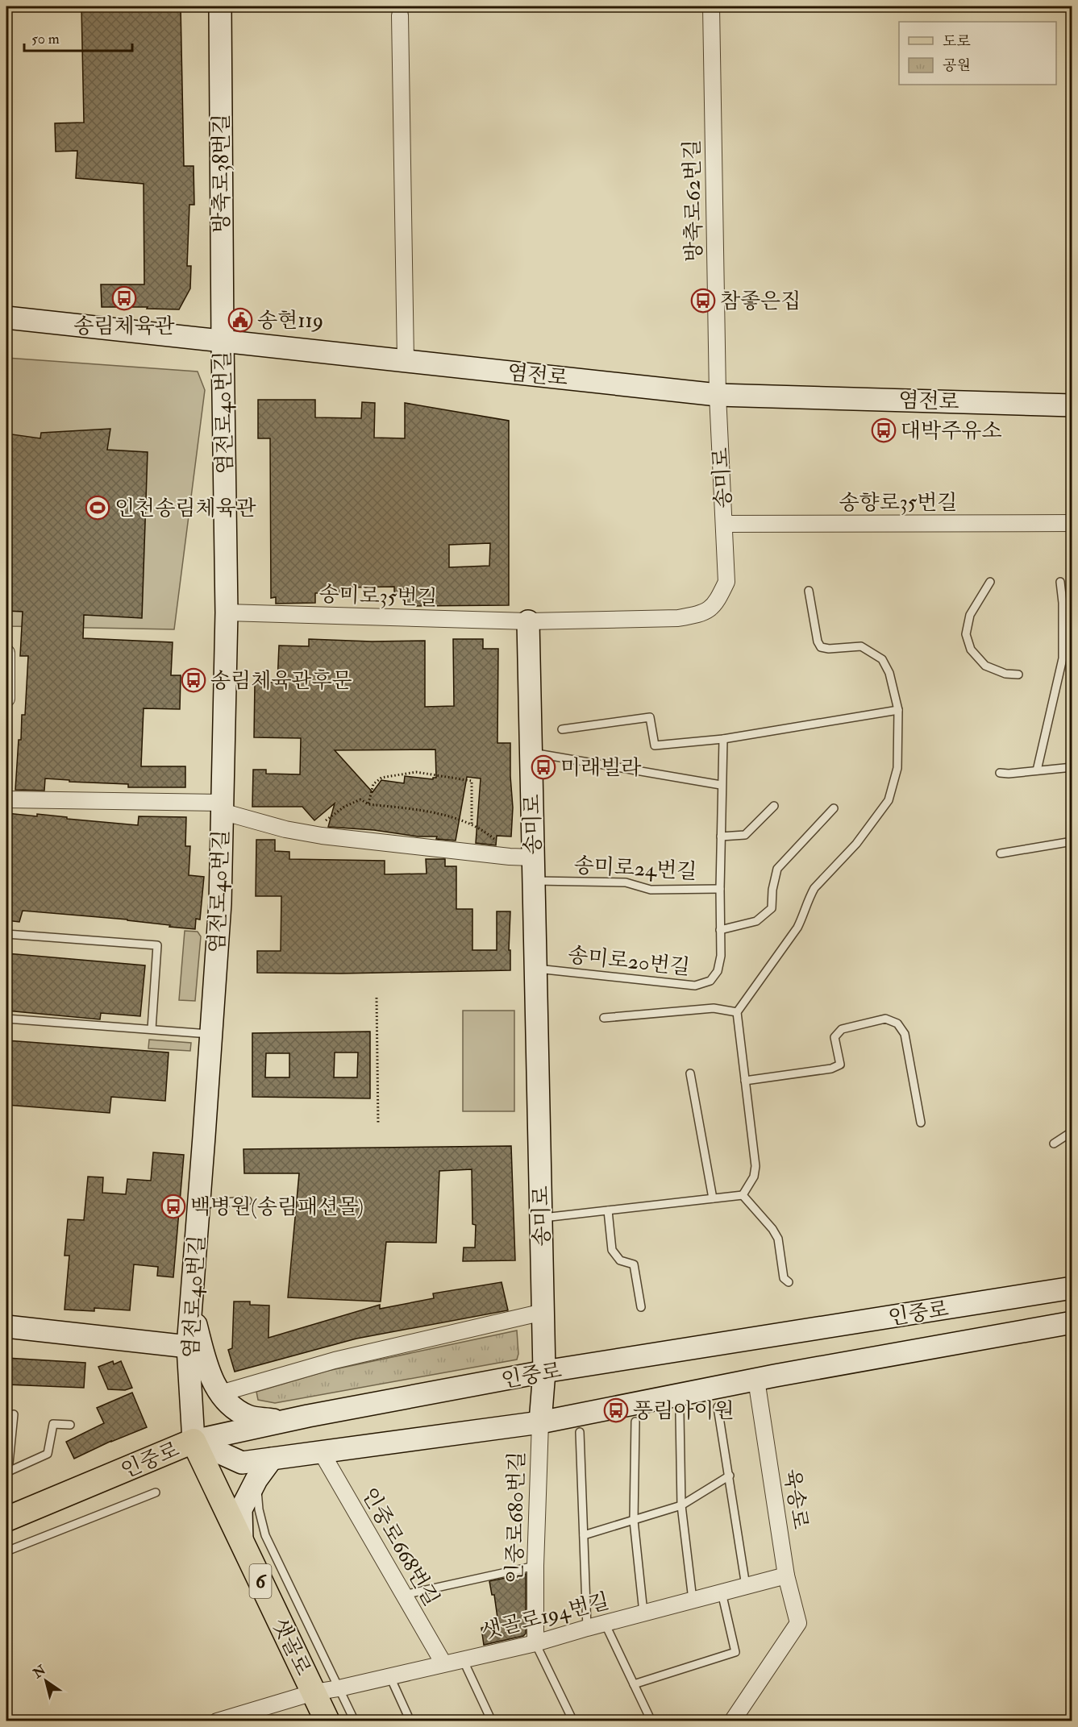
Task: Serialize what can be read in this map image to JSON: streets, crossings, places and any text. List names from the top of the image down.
{
  "streets": {
    "main road": ["인중로", "6", "샛골로"],
    "street": [
      "방축로38번길",
      "방축로62번길",
      "염전로",
      "염전로40번길",
      "송미로",
      "송향로35번길",
      "송미로35번길",
      "육송로",
      "인중로680번길",
      "인중로668번길",
      "샛골로194번길"
    ],
    "lane": ["송미로24번길", "송미로20번길"]
  },
  "crossings": [
    ["방축로38번길", "염전로"],
    ["방축로38번길", "염전로40번길"],
    ["방축로62번길", "염전로"],
    ["방축로62번길", "송미로"],
    ["염전로", "염전로40번길"],
    ["염전로", "송미로"],
    ["염전로40번길", "송미로35번길"],
    ["염전로40번길", "인중로"],
    ["염전로40번길", "샛골로"],
    ["송미로", "송향로35번길"],
    ["송미로", "송미로35번길"],
    ["송미로", "송미로24번길"],
    ["송미로", "송미로20번길"],
    ["송미로", "인중로"],
    ["송미로", "인중로680번길"],
    ["송미로24번길", "송미로20번길"],
    ["인중로", "샛골로"],
    ["육송로", "샛골로194번길"],
    ["인중로680번길", "샛골로194번길"],
    ["인중로668번길", "샛골로194번길"],
    ["샛골로194번길", "샛골로"]
  ],
  "places": {
    "bus stop": [
      "송림체육관",
      "참좋은집",
      "대박주유소",
      "송림체육관후문",
      "미래빌라",
      "백병원(송림패션몰)",
      "풍림아이원"
    ],
    "public building": ["송현119"],
    "sports": ["인천송림체육관"]
  },
  "legend": ["도로", "공원"],
  "scale_bar": "50 m",
  "north": "top left"
}
